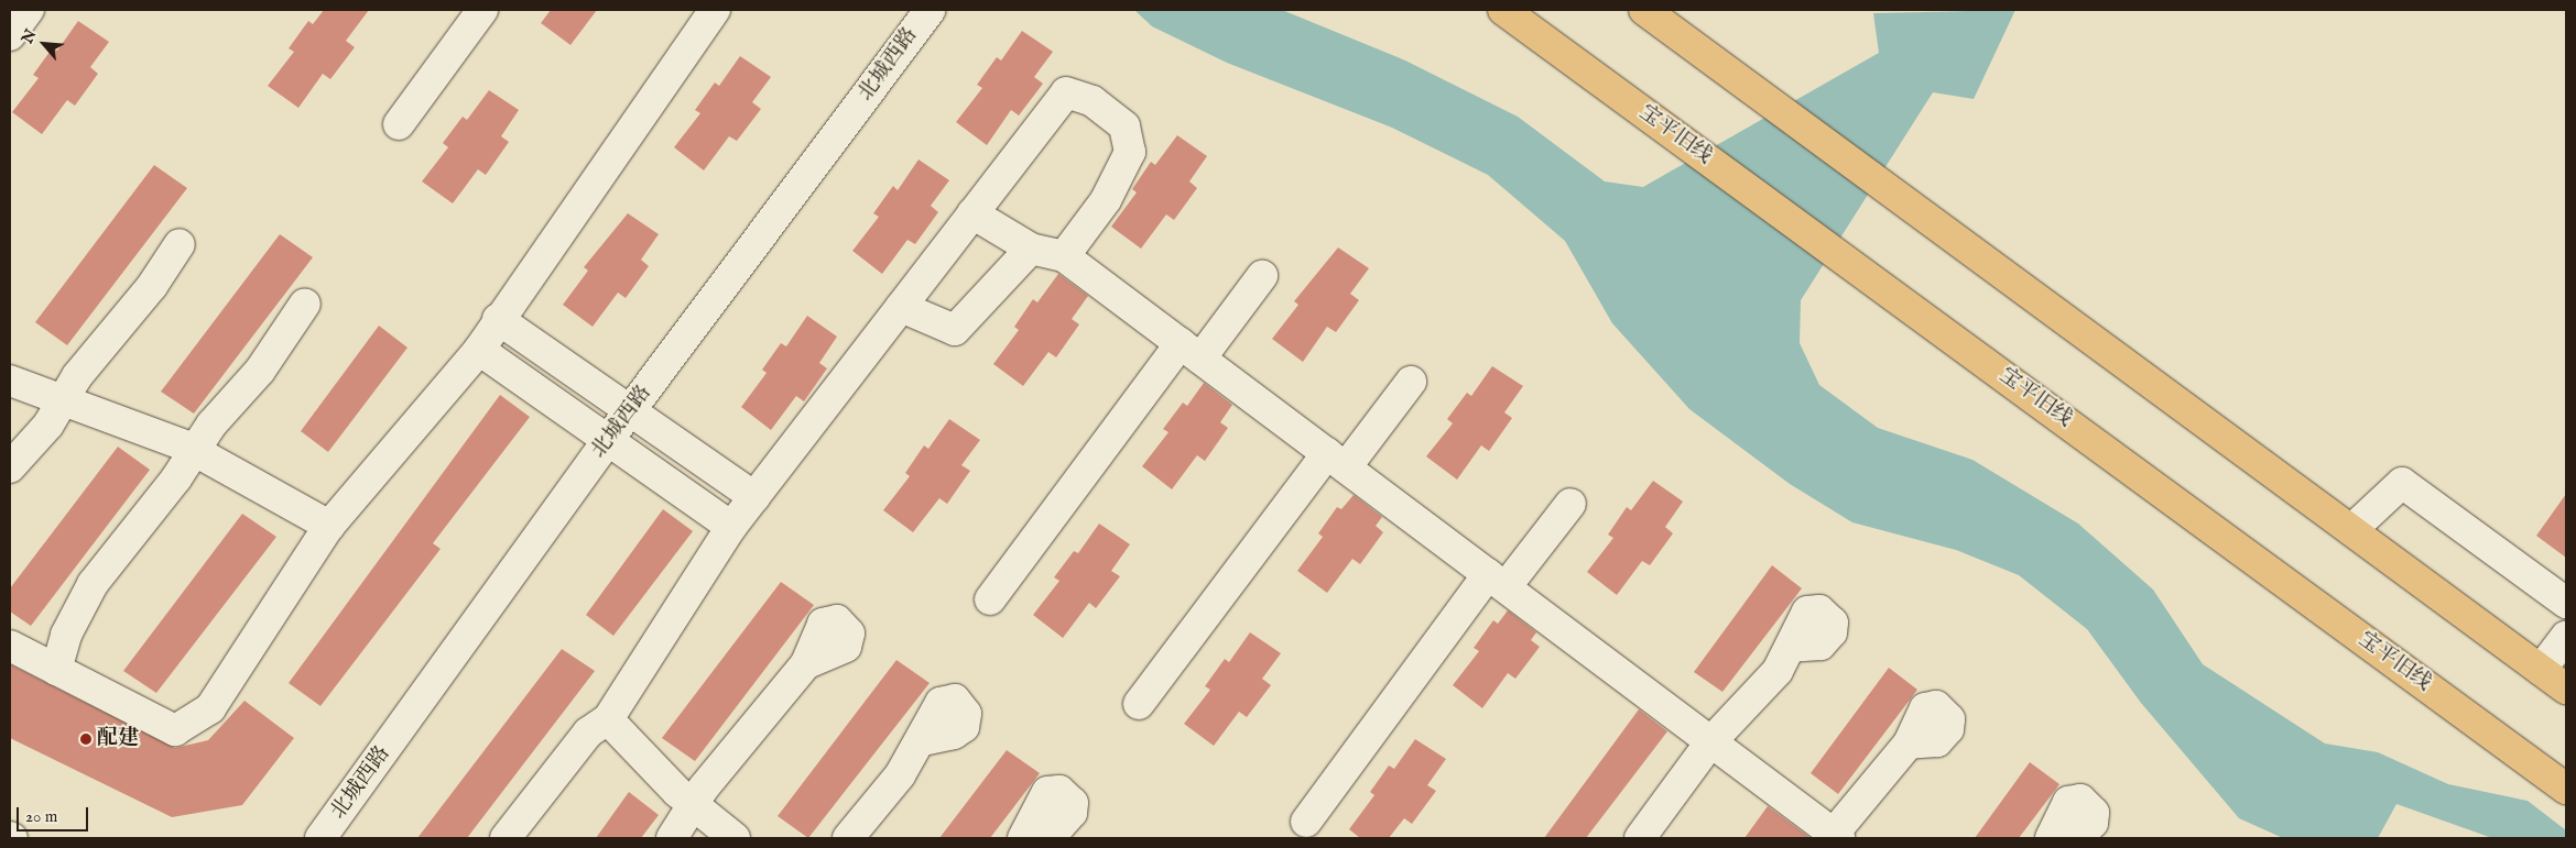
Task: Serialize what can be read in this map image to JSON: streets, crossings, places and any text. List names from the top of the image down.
{
  "streets": {
    "main road": ["宝平旧线"],
    "street": ["北城西路"]
  },
  "places": ["配建"],
  "scale_bar": "20 m",
  "north": "top left"
}
